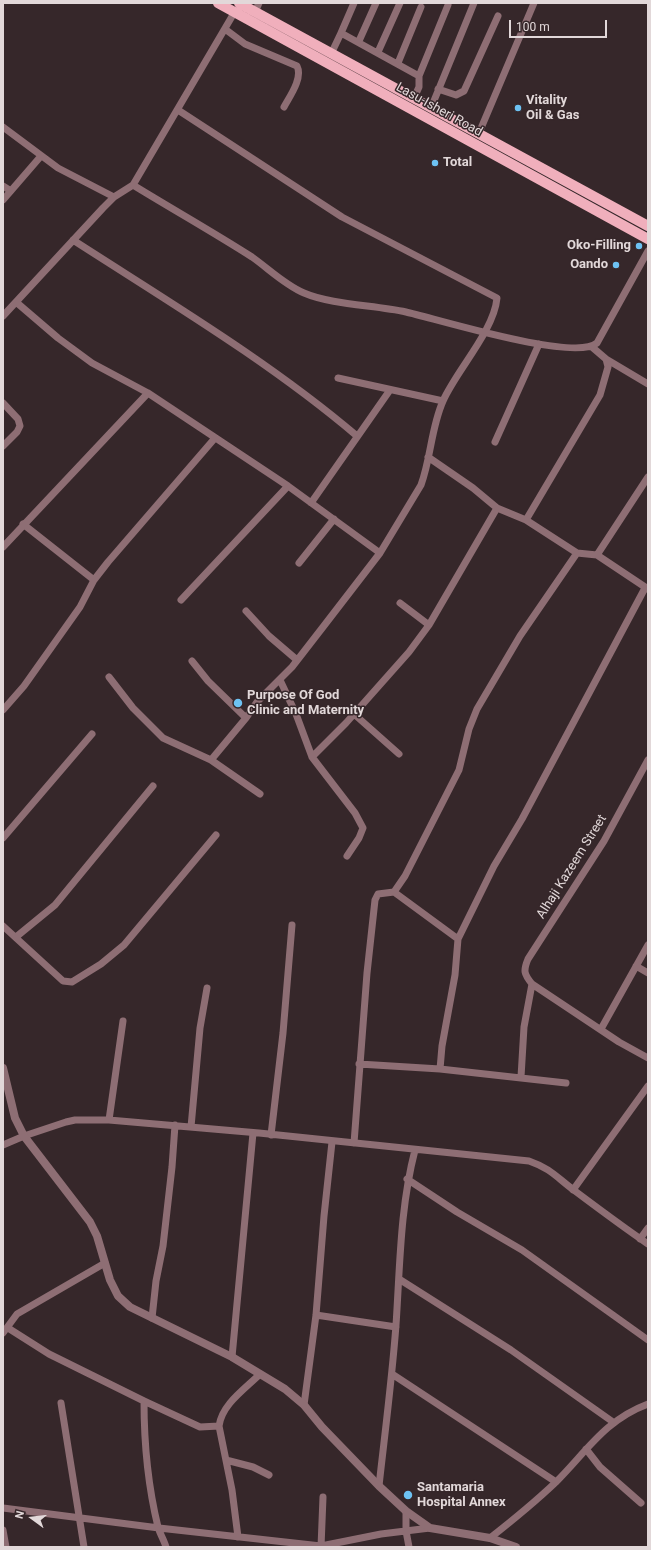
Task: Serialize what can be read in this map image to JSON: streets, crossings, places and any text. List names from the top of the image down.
{
  "streets": {
    "main road": ["Lasu-Isheri Road"],
    "street": ["Alhaji Kazeem Street"]
  },
  "places": [
    "Vitality Oil & Gas",
    "Total",
    "Oko-Filling",
    "Oando",
    "Purpose Of God Clinic and Maternity",
    "Santamaria Hospital Annex"
  ],
  "scale_bar": "100 m",
  "north": "left"
}
